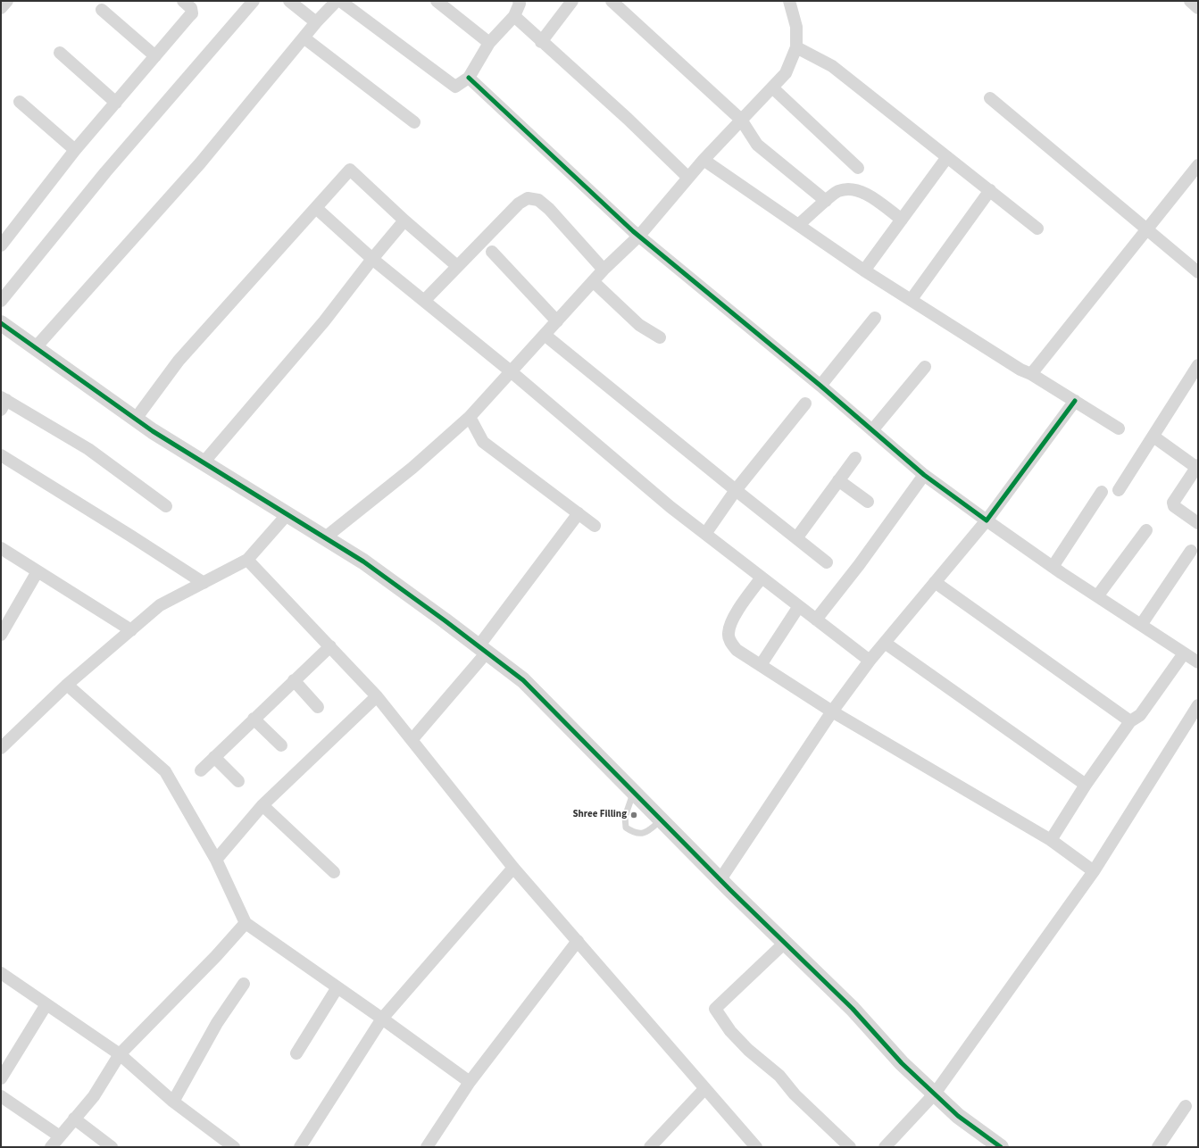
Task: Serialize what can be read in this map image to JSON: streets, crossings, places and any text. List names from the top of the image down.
{
  "places": ["Shree Filling"]
}
